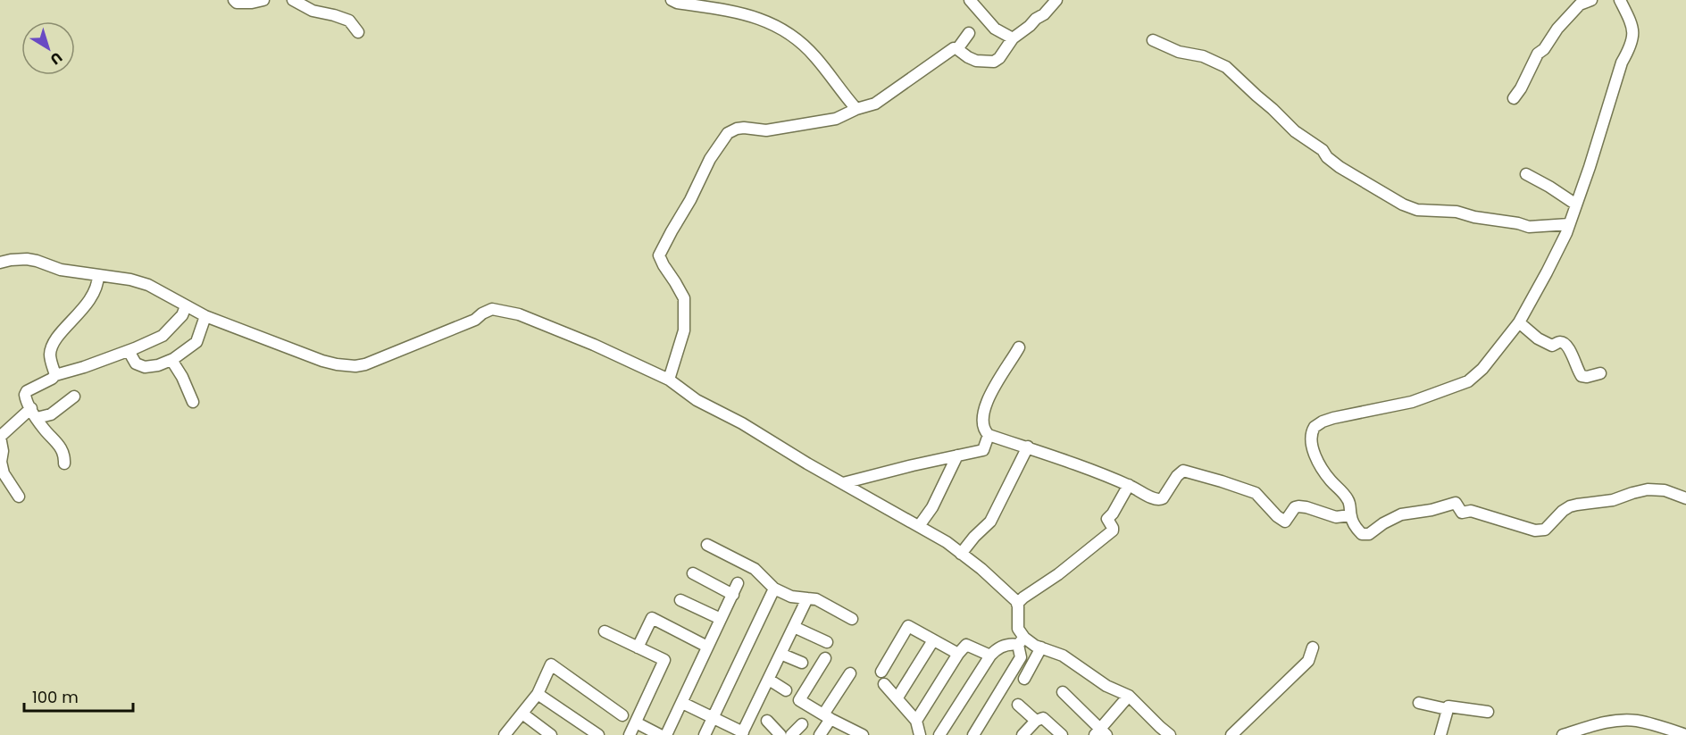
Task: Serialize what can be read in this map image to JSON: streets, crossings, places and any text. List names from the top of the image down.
{
  "scale_bar": "100 m",
  "north": "bottom right"
}
